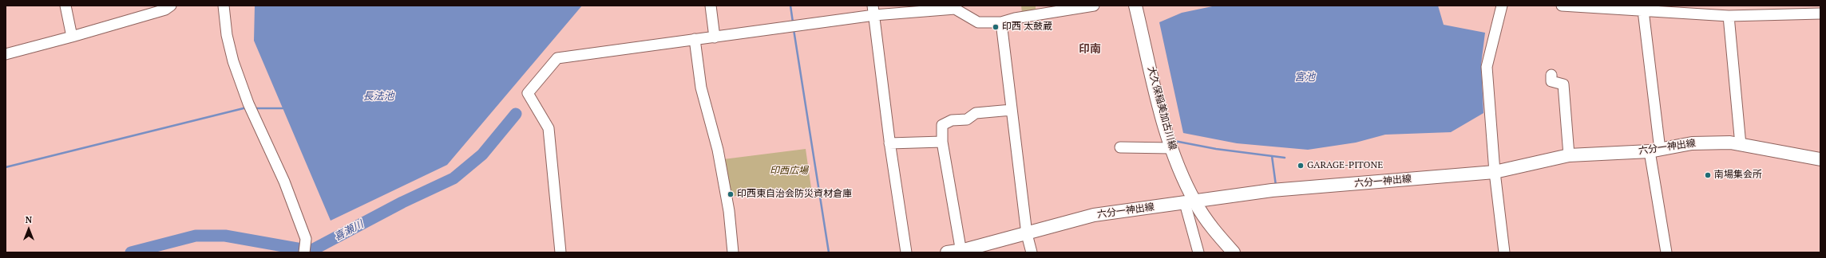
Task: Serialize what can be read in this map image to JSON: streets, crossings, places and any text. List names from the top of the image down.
{
  "streets": {
    "main road": ["大久保稲美加古川線", "六分一神出線"]
  },
  "crossings": [
    ["大久保稲美加古川線", "六分一神出線"]
  ],
  "districts": ["印南"],
  "water": ["宮池", "長法池", "喜瀬川"],
  "parks": ["印西広場"],
  "places": [
    "印西 太鼓蔵",
    "GARAGE-PITONE",
    "南場集会所",
    "印西東自治会防災資材倉庫"
  ],
  "north": "top"
}
